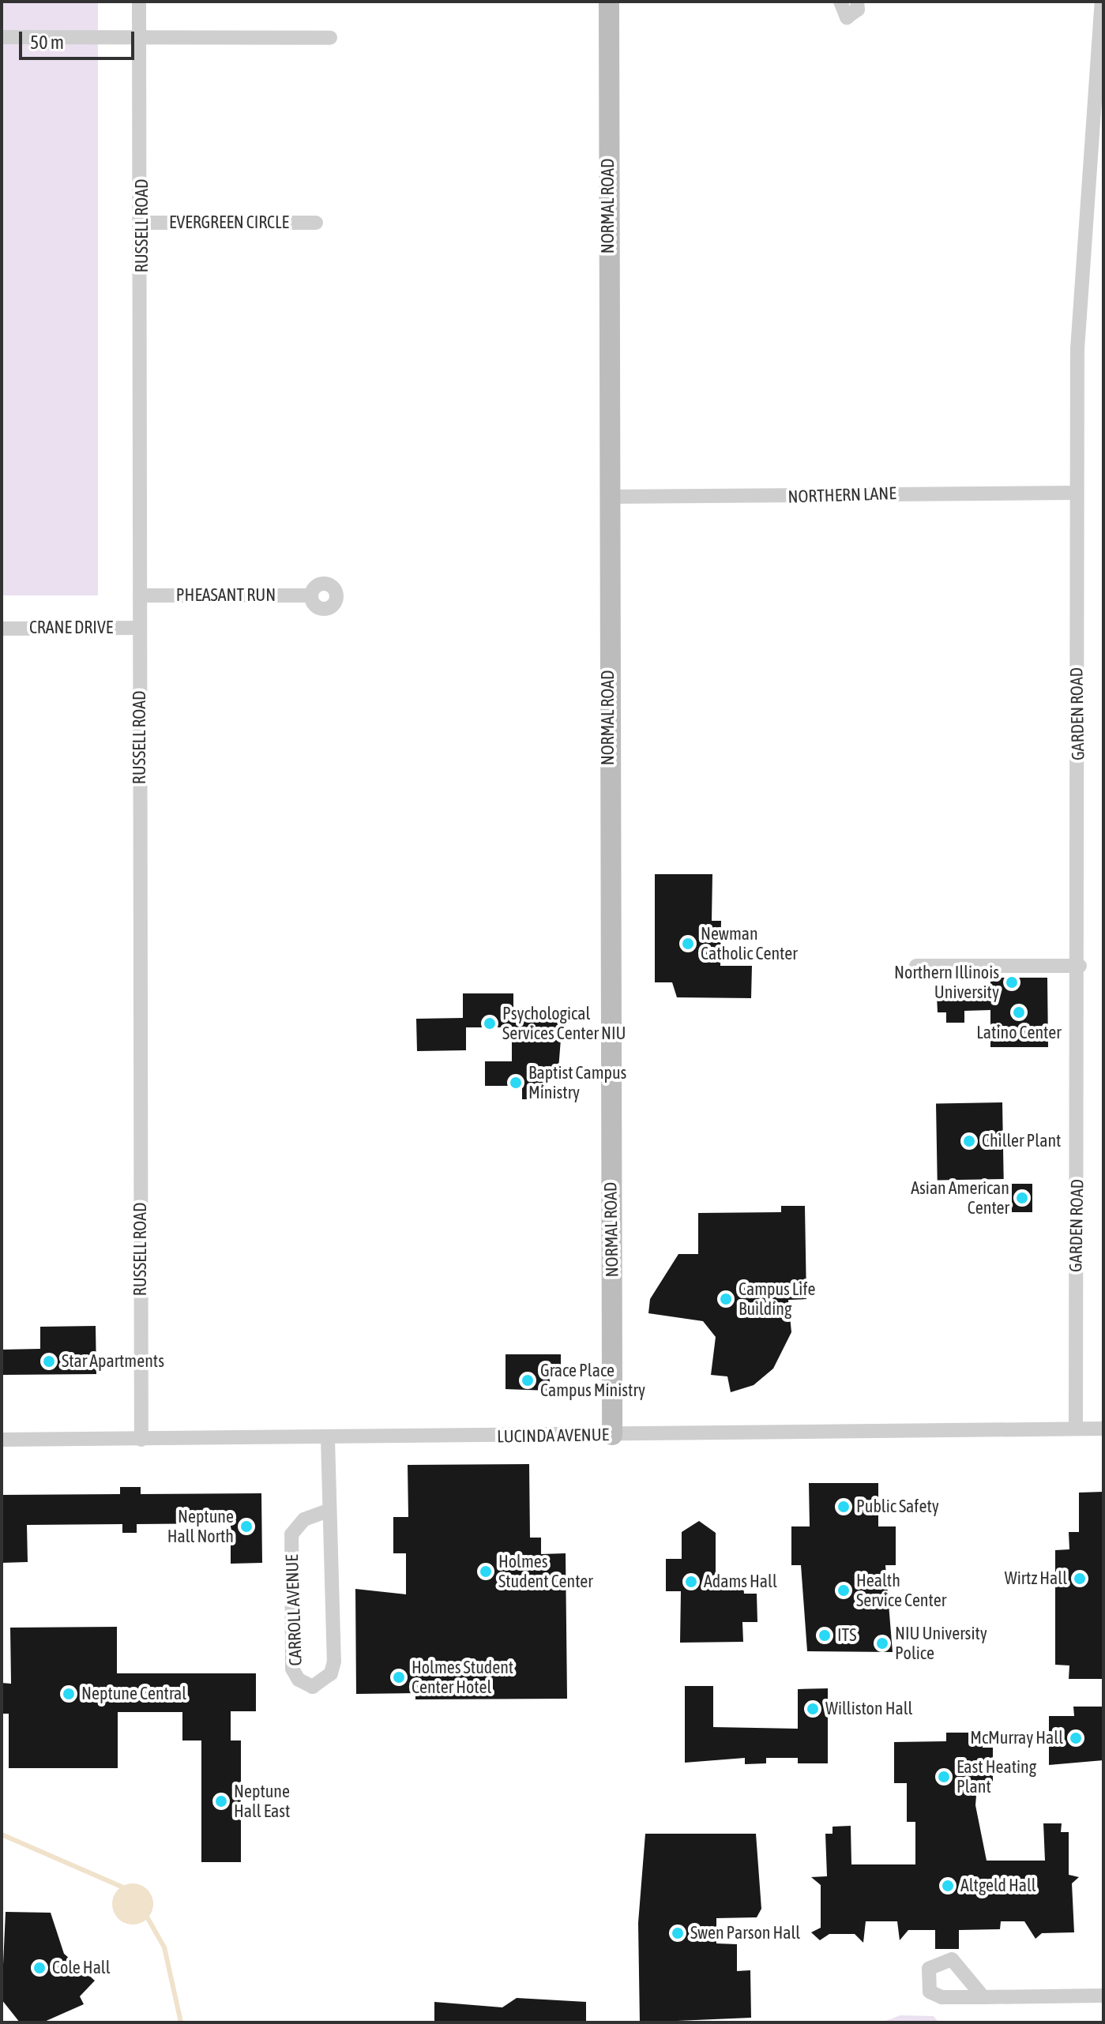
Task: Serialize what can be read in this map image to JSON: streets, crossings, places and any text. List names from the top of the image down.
{
  "streets": {
    "street": [
      "NORMAL ROAD",
      "EVERGREEN CIRCLE",
      "RUSSELL ROAD",
      "NORTHERN LANE",
      "PHEASANT RUN",
      "CRANE DRIVE",
      "GARDEN ROAD",
      "LUCINDA AVENUE",
      "CARROLL AVENUE"
    ]
  },
  "crossings": [
    ["NORMAL ROAD", "NORTHERN LANE"],
    ["NORMAL ROAD", "LUCINDA AVENUE"],
    ["EVERGREEN CIRCLE", "RUSSELL ROAD"],
    ["RUSSELL ROAD", "PHEASANT RUN"],
    ["RUSSELL ROAD", "CRANE DRIVE"],
    ["RUSSELL ROAD", "LUCINDA AVENUE"],
    ["NORTHERN LANE", "GARDEN ROAD"],
    ["GARDEN ROAD", "LUCINDA AVENUE"],
    ["LUCINDA AVENUE", "CARROLL AVENUE"]
  ],
  "places": [
    "Newman Catholic Center",
    "Northern Illinois University",
    "Latino Center",
    "Psychological Services Center NIU",
    "Baptist Campus Ministry",
    "Chiller Plant",
    "Asian American Center",
    "Campus Life Building",
    "Star Apartments",
    "Grace Place Campus Ministry",
    "Public Safety",
    "Neptune Hall North",
    "Holmes Student Center",
    "Wirtz Hall",
    "Adams Hall",
    "Health Service Center",
    "ITS",
    "NIU University Police",
    "Holmes Student Center Hotel",
    "Neptune Central",
    "Williston Hall",
    "McMurray Hall",
    "East Heating Plant",
    "Neptune Hall East",
    "Altgeld Hall",
    "Swen Parson Hall",
    "Cole Hall"
  ],
  "scale_bar": "50 m"
}
